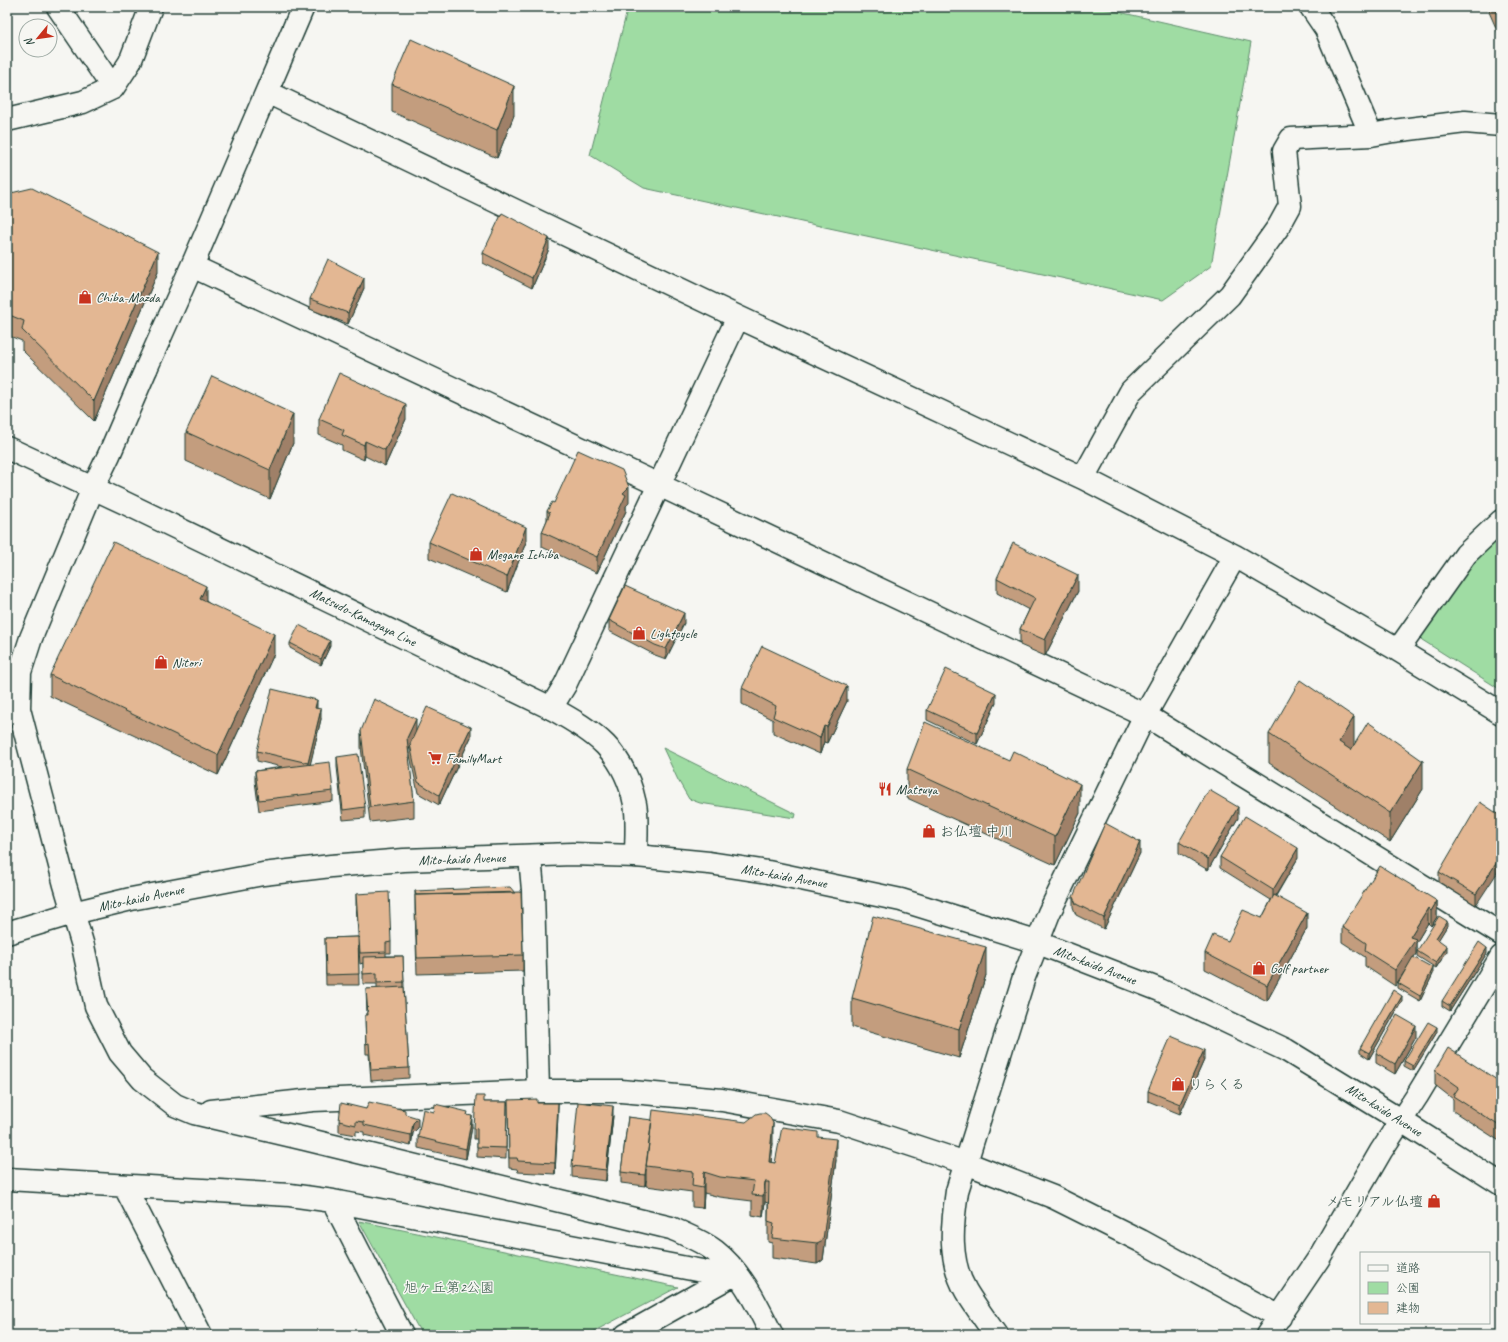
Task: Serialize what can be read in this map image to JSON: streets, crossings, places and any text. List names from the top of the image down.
{
  "streets": {
    "main road": ["Matsudo-Kamagaya Line", "Mito-kaido Avenue"]
  },
  "crossings": [
    ["Matsudo-Kamagaya Line", "Mito-kaido Avenue"]
  ],
  "parks": ["旭ヶ丘第2公園"],
  "places": {
    "shop": [
      "Chiba-Mazda",
      "Megane Ichiba",
      "Lightcycle",
      "Nitori",
      "お仏壇 中川",
      "Golf partner",
      "りらくる",
      "メモリアル仏壇"
    ],
    "supermarket": ["FamilyMart"],
    "restaurant": ["Matsuya"]
  },
  "legend": ["道路", "公園", "建物"],
  "north": "bottom left"
}
